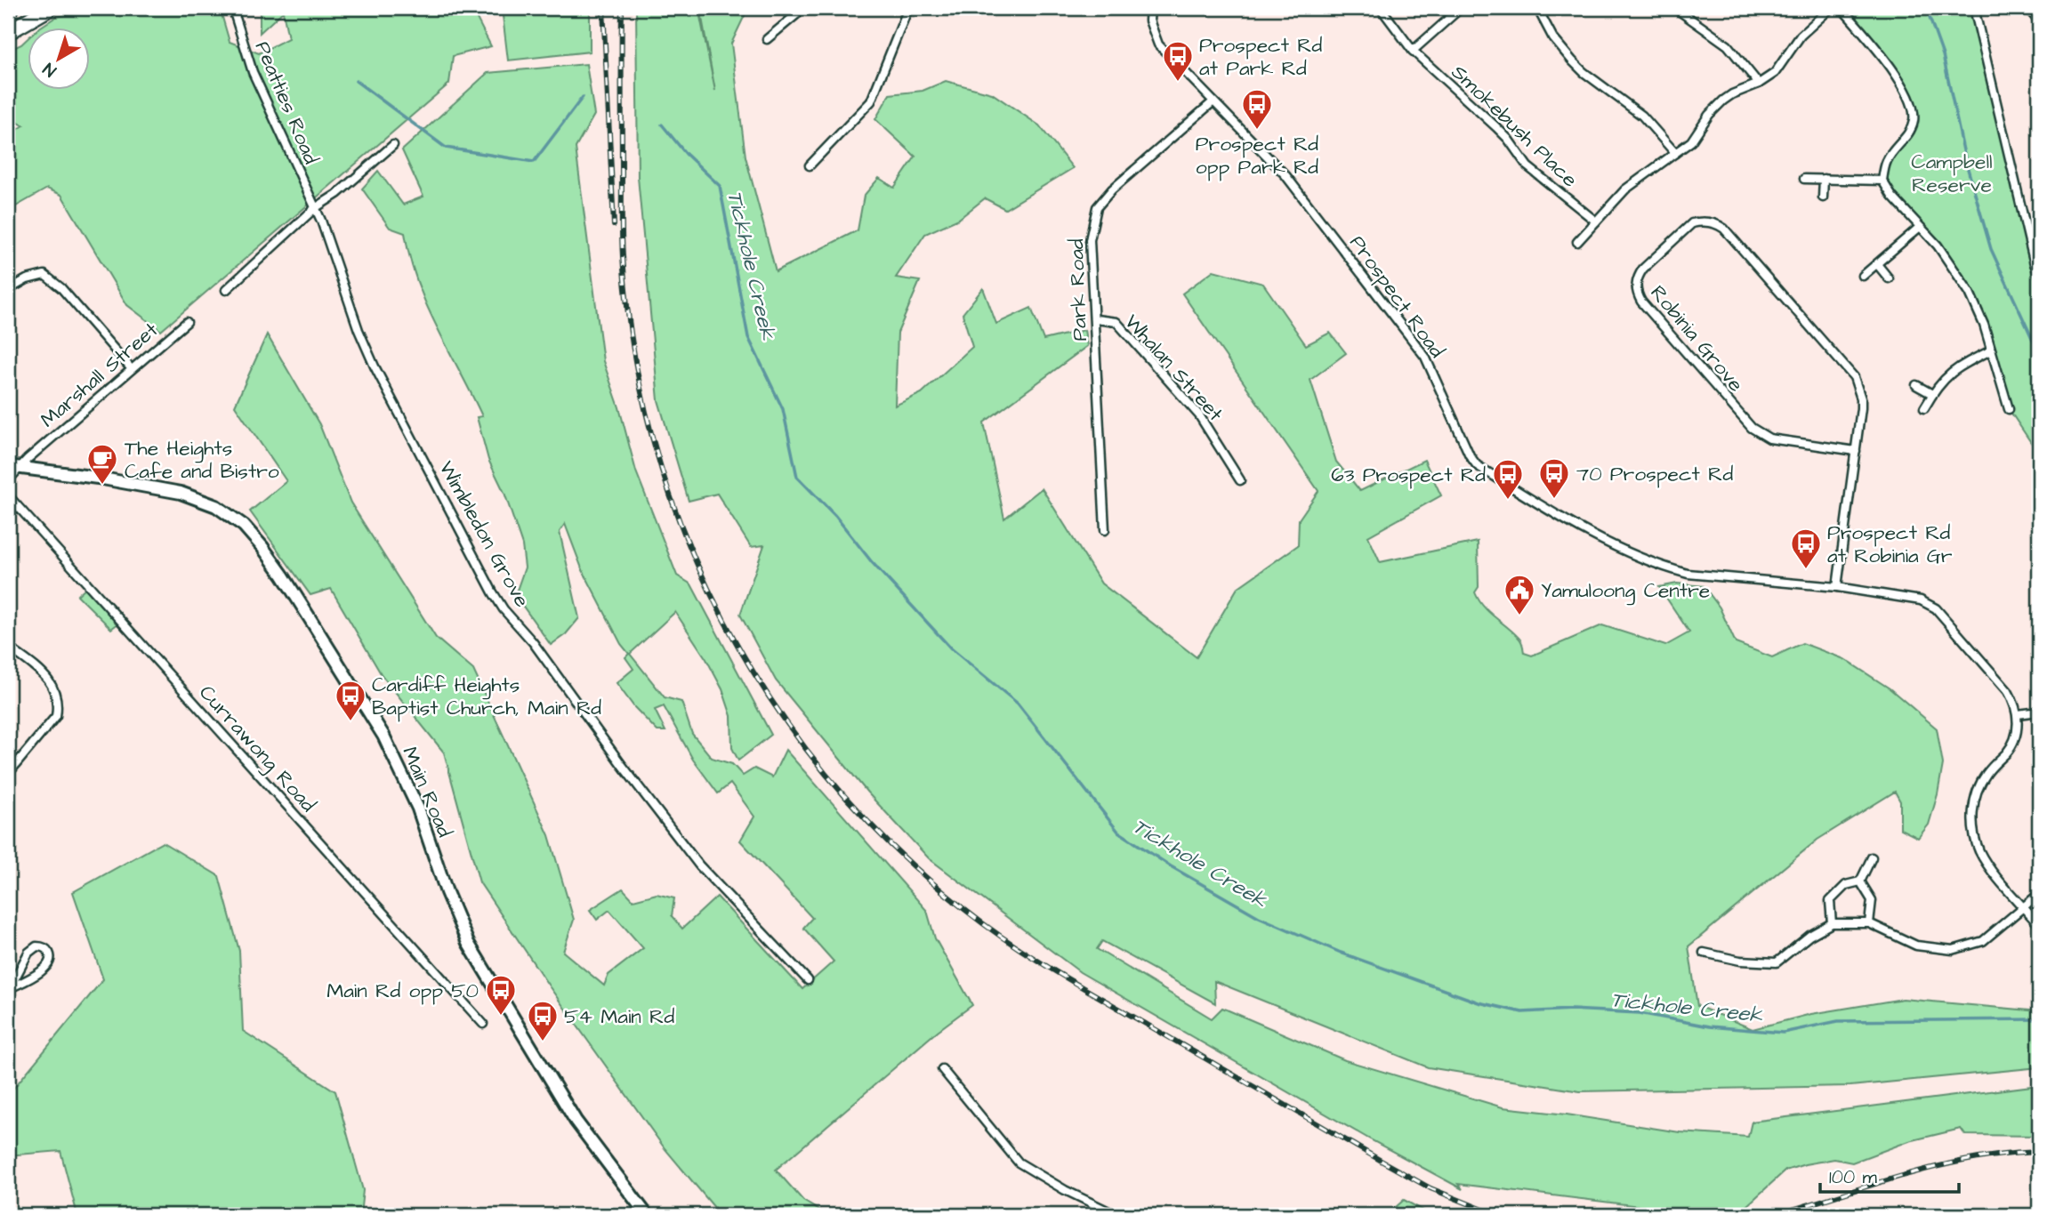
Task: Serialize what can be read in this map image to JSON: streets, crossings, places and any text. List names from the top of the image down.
{
  "streets": {
    "main road": ["Main Road"],
    "street": [
      "Peatties Road",
      "Smokebush Place",
      "Park Road",
      "Prospect Road",
      "Robinia Grove",
      "Whalan Street",
      "Marshall Street",
      "Wimbledon Grove",
      "Currawong Road"
    ]
  },
  "crossings": [
    ["Peatties Road", "Wimbledon Grove"],
    ["Park Road", "Prospect Road"],
    ["Park Road", "Whalan Street"],
    ["Prospect Road", "Robinia Grove"],
    ["Marshall Street", "Main Road"]
  ],
  "water": ["Tickhole Creek"],
  "parks": ["Campbell Reserve"],
  "places": {
    "bus stop": [
      "Prospect Rd at Park Rd",
      "Prospect Rd opp Park Rd",
      "70 Prospect Rd",
      "63 Prospect Rd",
      "Prospect Rd at Robinia Gr",
      "Cardiff Heights Baptist Church, Main Rd",
      "Main Rd opp 50",
      "54 Main Rd"
    ],
    "cafe": ["The Heights Cafe and Bistro"],
    "public building": ["Yamuloong Centre"]
  },
  "scale_bar": "100 m",
  "north": "bottom left"
}
